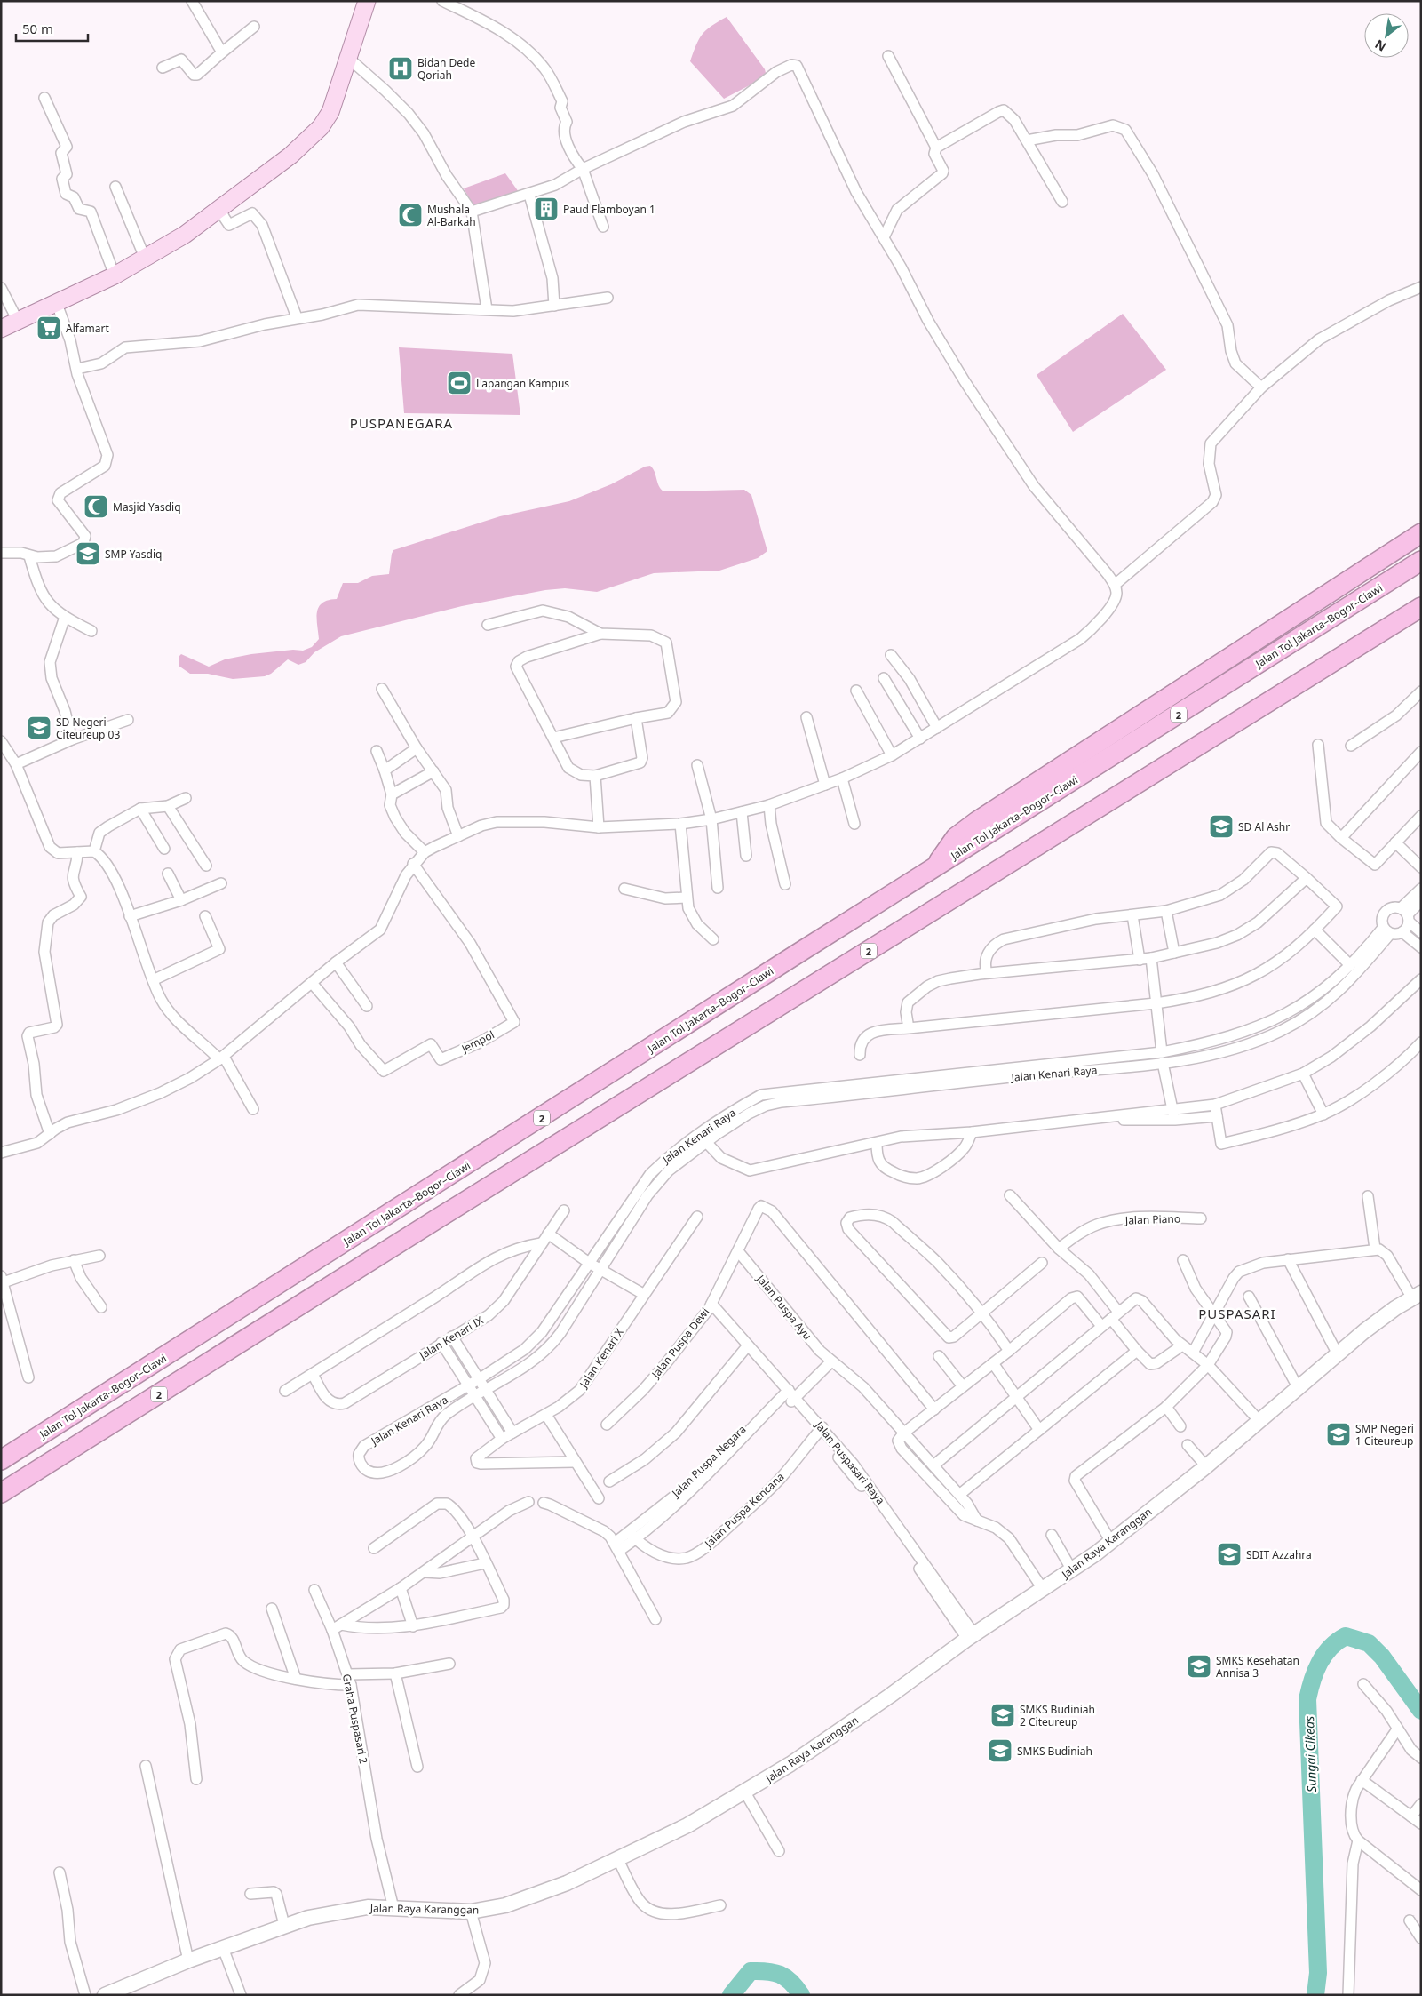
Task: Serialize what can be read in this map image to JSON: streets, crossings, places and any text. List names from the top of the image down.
{
  "streets": {
    "highway": ["Jalan Tol Jakarta–Bogor–Ciawi", "2"],
    "street": [
      "Jempol",
      "Jalan Kenari Raya",
      "Jalan Piano",
      "Jalan Puspa Ayu",
      "Jalan Kenari IX",
      "Jalan Puspa Dewi",
      "Jalan Kenari X",
      "Jalan Puspa Negara",
      "Jalan Puspasari Raya",
      "Jalan Puspa Kencana",
      "Jalan Raya Karanggan",
      "Graha Puspasari 2"
    ]
  },
  "crossings": [
    ["Jalan Puspa Ayu", "Jalan Puspa Dewi"],
    ["Jalan Puspa Dewi", "Jalan Puspasari Raya"],
    ["Jalan Puspa Negara", "Jalan Puspasari Raya"],
    ["Jalan Puspa Negara", "Jalan Puspa Kencana"],
    ["Jalan Puspasari Raya", "Jalan Puspa Kencana"],
    ["Jalan Puspasari Raya", "Jalan Raya Karanggan"],
    ["Jalan Raya Karanggan", "Graha Puspasari 2"]
  ],
  "districts": ["PUSPANEGARA", "PUSPASARI"],
  "water": ["Sungai Cikeas"],
  "places": {
    "hospital": ["Bidan Dede Qoriah"],
    "building": ["Paud Flamboyan 1"],
    "mosque": ["Mushala Al-Barkah", "Masjid Yasdiq"],
    "supermarket": ["Alfamart"],
    "sports": ["Lapangan Kampus"],
    "school or university": [
      "SMP Yasdiq",
      "SD Negeri Citeureup 03",
      "SD Al Ashr",
      "SMP Negeri 1 Citeureup",
      "SDIT Azzahra",
      "SMKS Kesehatan Annisa 3",
      "SMKS Budiniah 2 Citeureup",
      "SMKS Budiniah"
    ]
  },
  "scale_bar": "50 m",
  "north": "bottom left"
}
